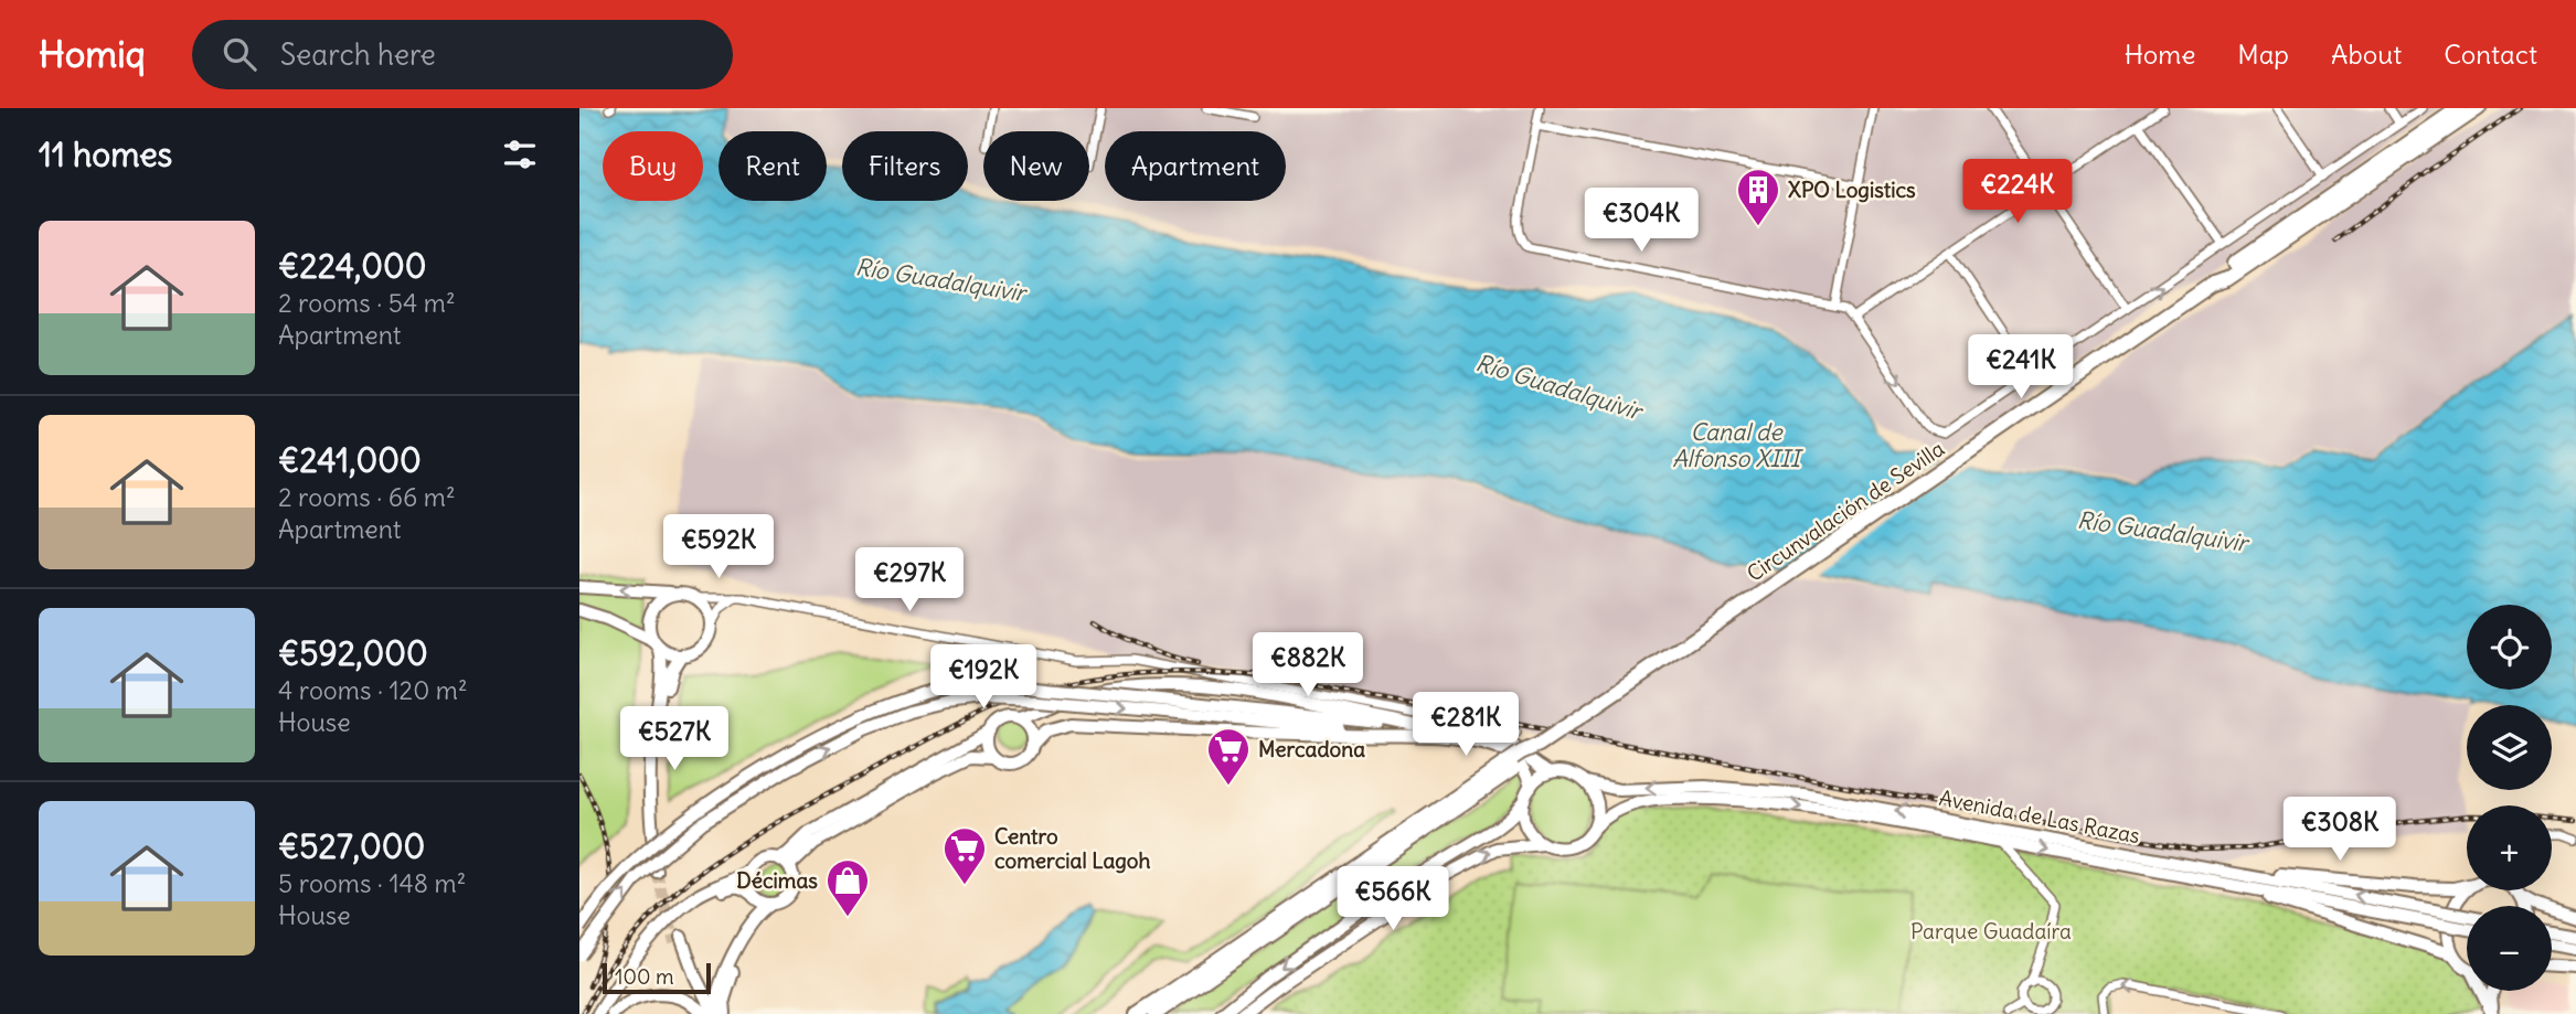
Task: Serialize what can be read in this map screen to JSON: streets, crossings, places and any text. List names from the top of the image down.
{
  "streets": {
    "highway": ["Circunvalación de Sevilla"],
    "main road": ["Avenida de Las Razas"]
  },
  "water": ["Río Guadalquivir", "Canal de Alfonso XIII"],
  "parks": ["Parque Guadaíra"],
  "places": {
    "building": ["XPO Logistics"],
    "supermarket": ["Mercadona", "Centro comercial Lagoh"],
    "shop": ["Décimas"]
  },
  "scale_bar": "100 m",
  "page": {
    "header": "Homiq",
    "search": "Search here",
    "nav": [
      "Home",
      "Map",
      "About",
      "Contact"
    ],
    "heading": "11 homes",
    "chip": [
      "Buy",
      "Rent",
      "Filters",
      "New",
      "Apartment"
    ],
    "price": [
      "€224K",
      "€304K",
      "€241K",
      "€592K",
      "€297K",
      "€882K",
      "€192K",
      "€281K",
      "€527K",
      "€308K",
      "€566K"
    ],
    "list": [
      {
        "name": "€224,000",
        "note": "2 rooms · 54 m² · Apartment"
      },
      {
        "name": "€241,000",
        "note": "2 rooms · 66 m² · Apartment"
      },
      {
        "name": "€592,000",
        "note": "4 rooms · 120 m² · House"
      },
      {
        "name": "€527,000",
        "note": "5 rooms · 148 m² · House"
      }
    ],
    "map_buttons": ["+", "−"],
    "scale": "100 m"
  }
}
